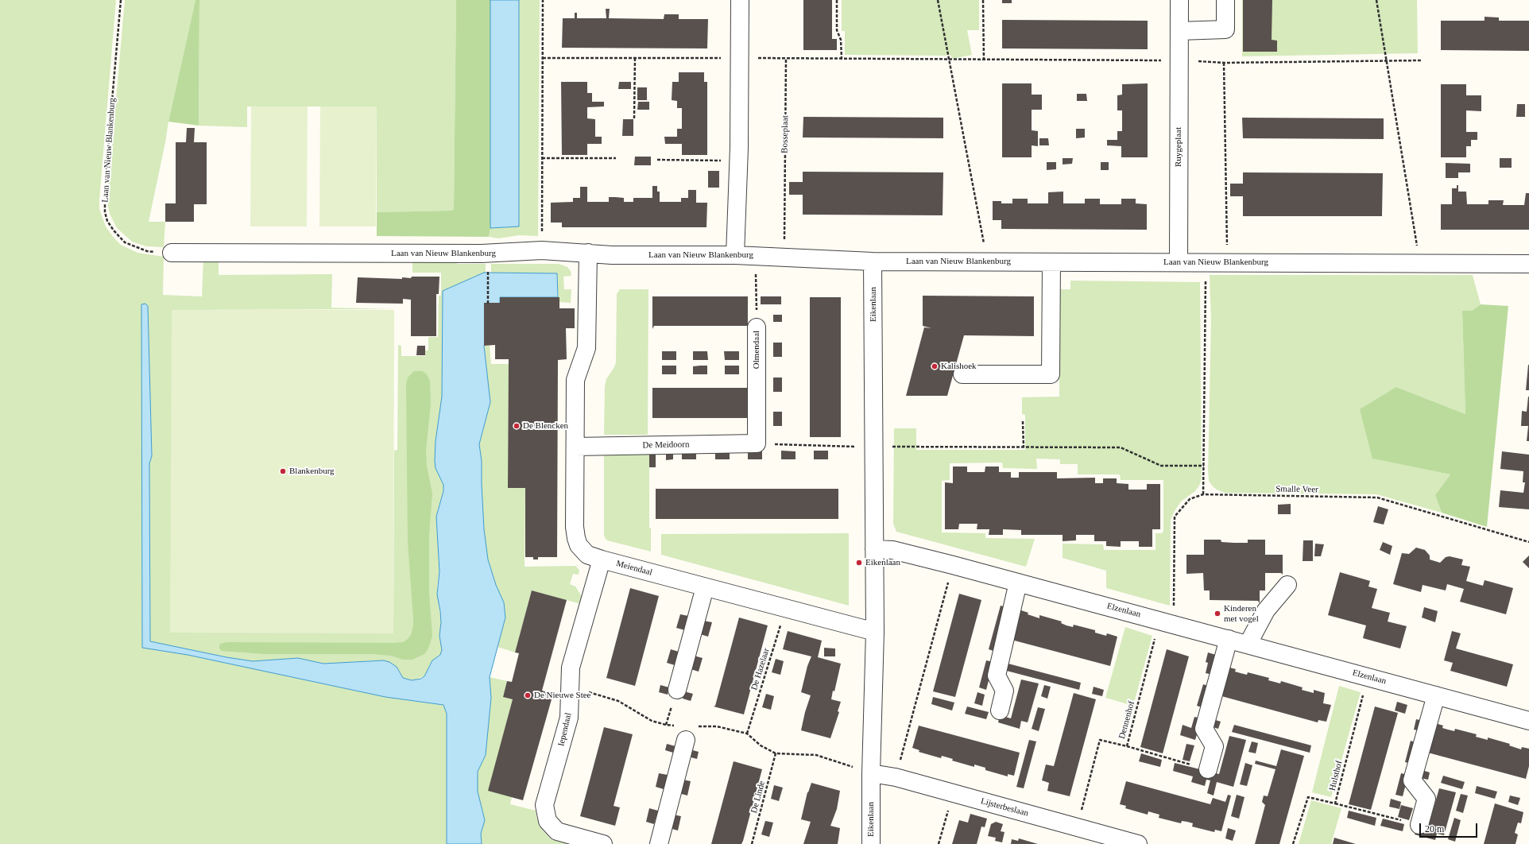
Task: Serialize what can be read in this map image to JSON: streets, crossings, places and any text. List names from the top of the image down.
{
  "streets": {
    "street": [
      "Ruygeplaat",
      "Laan van Nieuw Blankenburg",
      "Eikenlaan",
      "Olmendaal",
      "De Meidoorn",
      "Meiendaal",
      "Elzenlaan",
      "Iependaal",
      "Lijsterbeslaan"
    ],
    "path": [
      "Bosseplaat",
      "Smalle Veer",
      "De Hazelaar",
      "Dennenhof",
      "Hulsthof",
      "De Linde"
    ]
  },
  "crossings": [
    ["Bosseplaat", "Laan van Nieuw Blankenburg"],
    ["Ruygeplaat", "Laan van Nieuw Blankenburg"],
    ["Laan van Nieuw Blankenburg", "Eikenlaan"],
    ["Laan van Nieuw Blankenburg", "Olmendaal"],
    ["Laan van Nieuw Blankenburg", "Meiendaal"],
    ["Eikenlaan", "Meiendaal"],
    ["Eikenlaan", "Elzenlaan"],
    ["Eikenlaan", "Lijsterbeslaan"],
    ["Olmendaal", "De Meidoorn"],
    ["De Meidoorn", "Meiendaal"],
    ["Smalle Veer", "Elzenlaan"],
    ["Smalle Veer", "Dennenhof"],
    ["Meiendaal", "De Hazelaar"],
    ["Meiendaal", "Iependaal"],
    ["Elzenlaan", "Dennenhof"],
    ["Elzenlaan", "Hulsthof"],
    ["Dennenhof", "Lijsterbeslaan"]
  ],
  "places": [
    "Kalishoek",
    "De Blencken",
    "Blankenburg",
    "Eikenlaan",
    "Kinderen met vogel",
    "De Nieuwe Stee"
  ],
  "scale_bar": "20 m"
}
